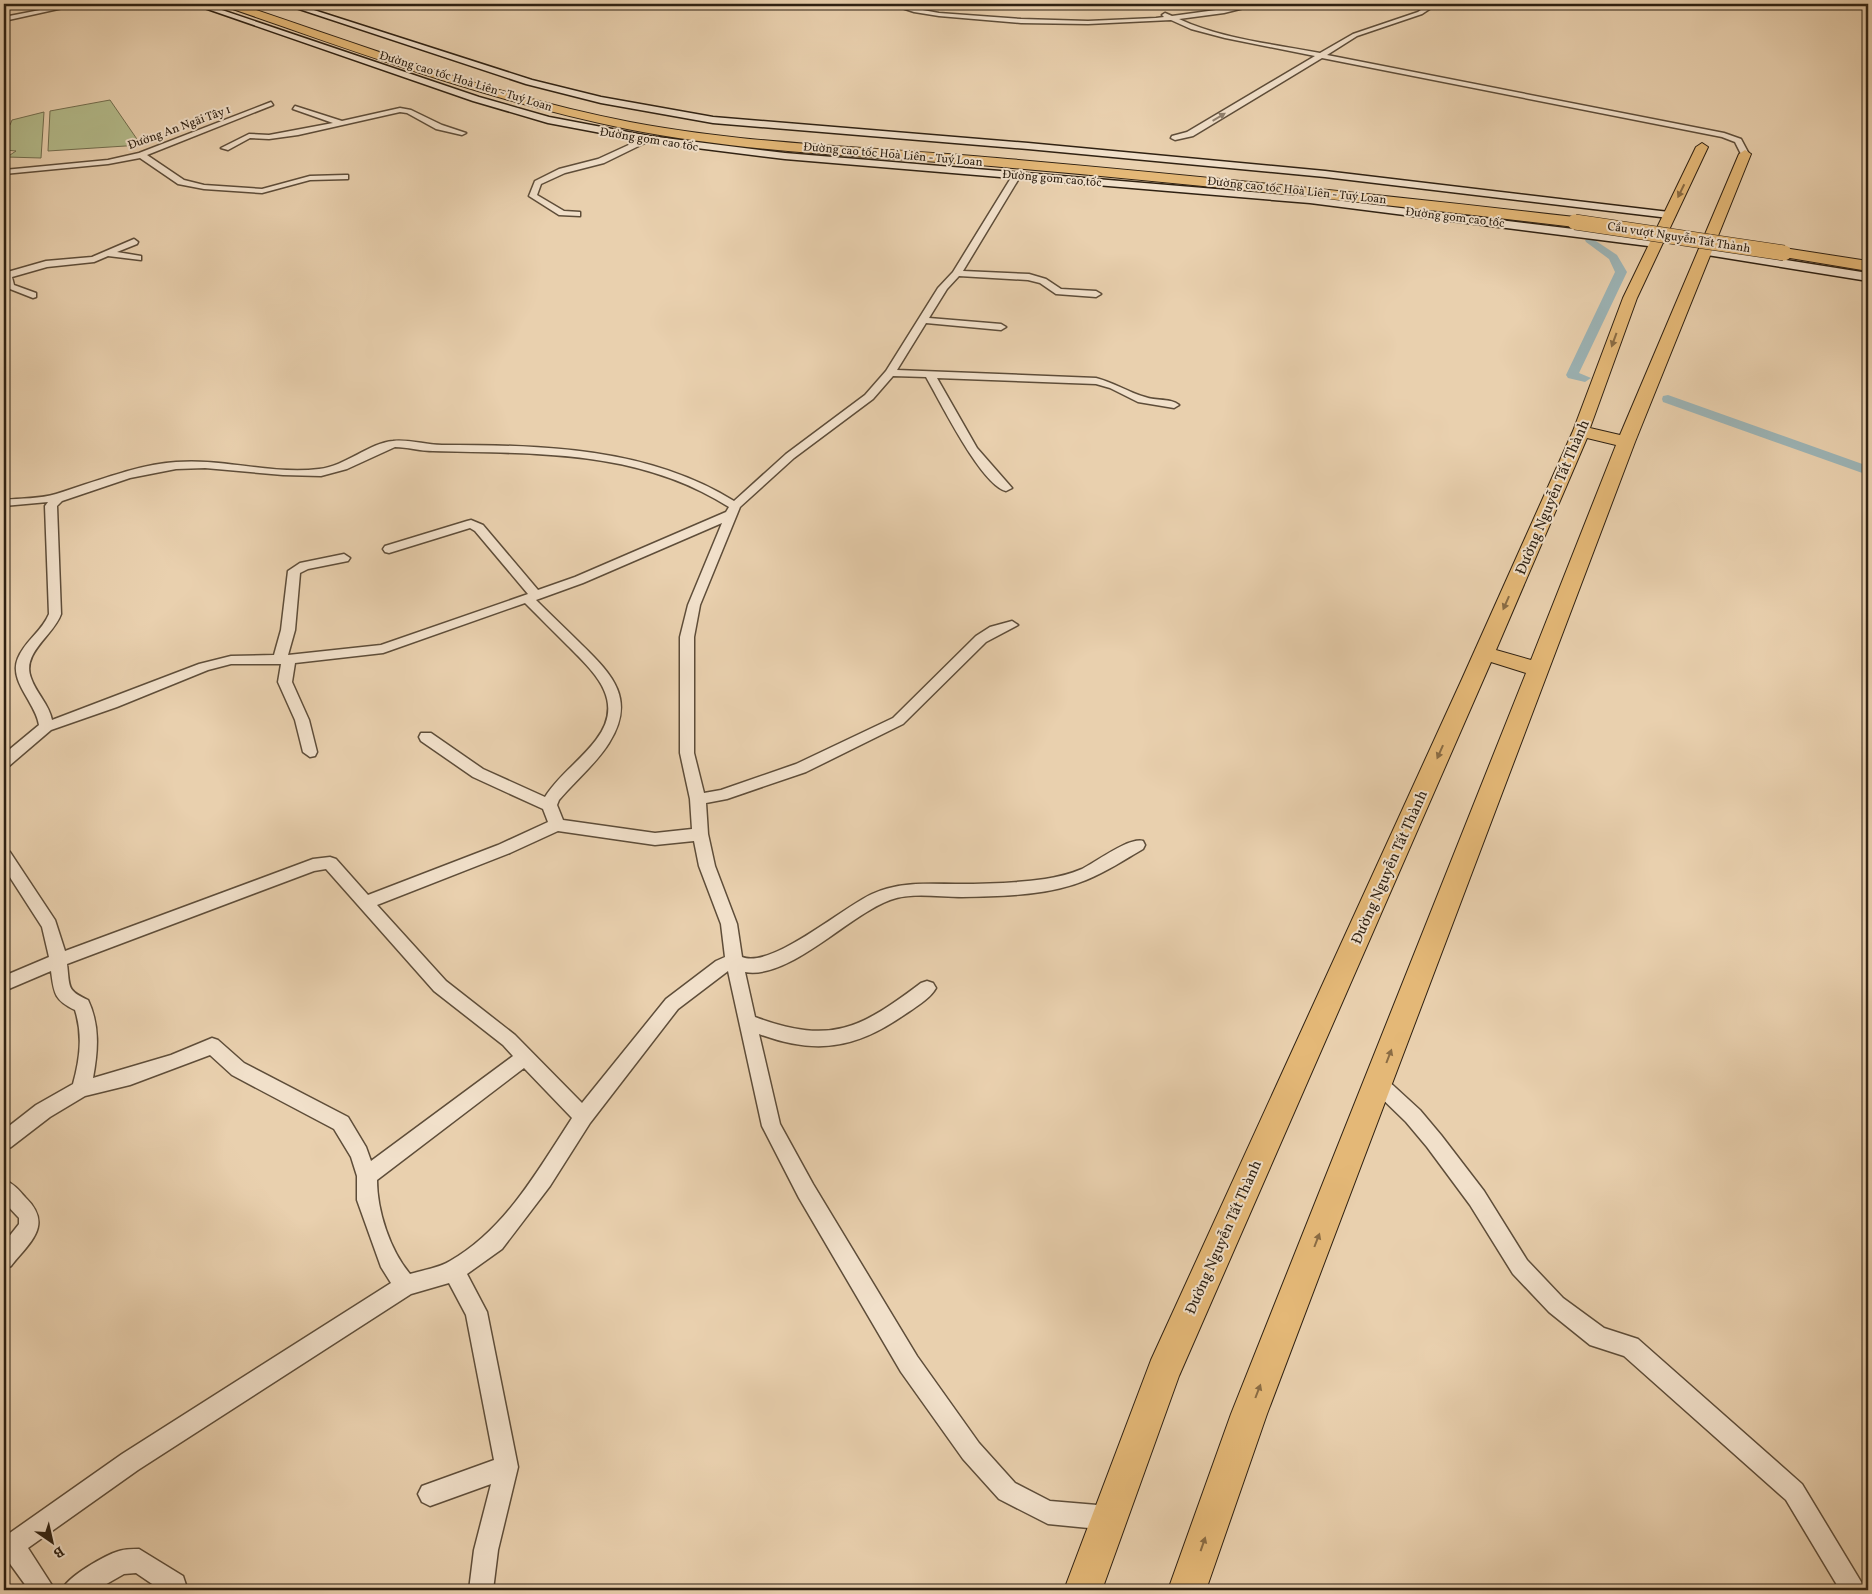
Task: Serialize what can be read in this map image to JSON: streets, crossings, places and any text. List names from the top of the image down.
{
  "streets": {
    "highway": ["Đường cao tốc Hoà Liên - Tuý Loan", "Cầu vượt Nguyễn Tất Thành"],
    "main road": ["Đường gom cao tốc", "Đường Nguyễn Tất Thành"],
    "street": ["Đường An Ngãi Tây 1"]
  },
  "crossings": [
    ["Đường cao tốc Hoà Liên - Tuý Loan", "Cầu vượt Nguyễn Tất Thành"],
    ["Đường gom cao tốc", "Đường Nguyễn Tất Thành"]
  ],
  "north": "bottom right"
}
